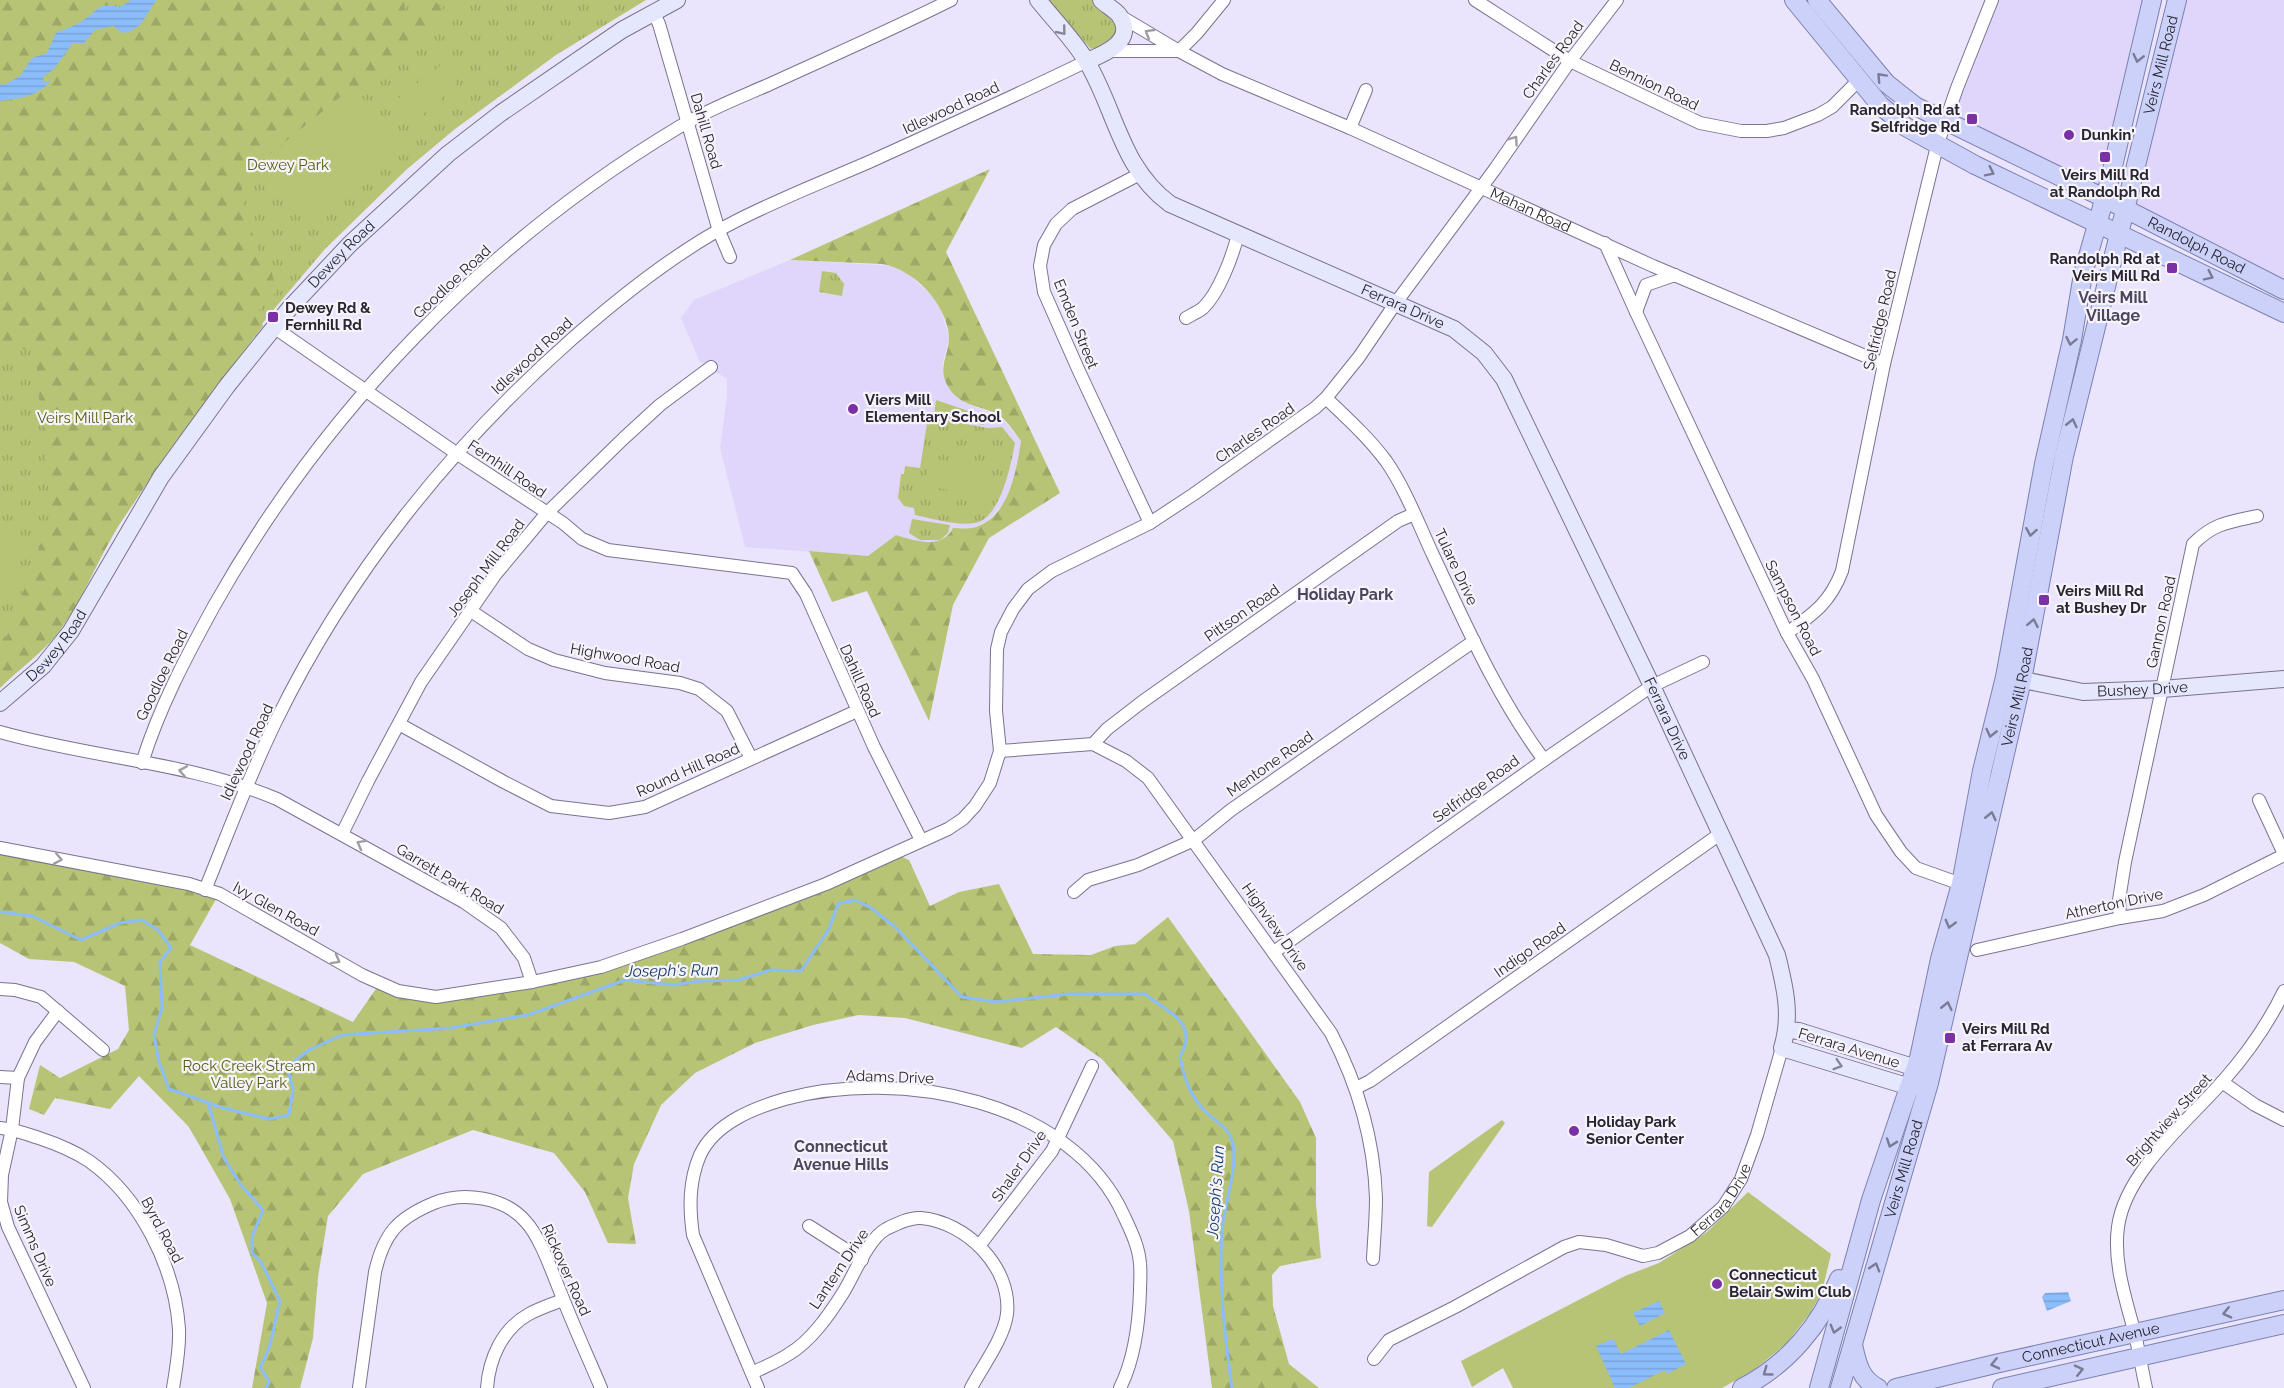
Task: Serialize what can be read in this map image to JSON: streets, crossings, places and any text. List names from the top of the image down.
{
  "streets": {
    "main road": ["Veirs Mill Road", "Randolph Road", "Connecticut Avenue"],
    "street": [
      "Charles Road",
      "Bennion Road",
      "Idlewood Road",
      "Dahill Road",
      "Mahan Road",
      "Dewey Road",
      "Goodloe Road",
      "Ferrara Drive",
      "Selfridge Road",
      "Emden Street",
      "Fernhill Road",
      "Tulare Drive",
      "Joseph Mill Road",
      "Sampson Road",
      "Pittson Road",
      "Gannon Road",
      "Highwood Road",
      "Bushey Drive",
      "Mentone Road",
      "Round Hill Road",
      "Garrett Park Road",
      "Atherton Drive",
      "Ivy Glen Road",
      "Highview Drive",
      "Indigo Road",
      "Ferrara Avenue",
      "Adams Drive",
      "Brightview Street",
      "Shaler Drive",
      "Byrd Road",
      "Simms Drive",
      "Lantern Drive",
      "Rickover Road"
    ]
  },
  "crossings": [
    ["Charles Road", "Bennion Road"],
    ["Charles Road", "Dahill Road"],
    ["Charles Road", "Mahan Road"],
    ["Charles Road", "Ferrara Drive"],
    ["Charles Road", "Emden Street"],
    ["Charles Road", "Tulare Drive"],
    ["Veirs Mill Road", "Randolph Road"],
    ["Veirs Mill Road", "Sampson Road"],
    ["Veirs Mill Road", "Bushey Drive"],
    ["Veirs Mill Road", "Ferrara Avenue"],
    ["Bennion Road", "Randolph Road"],
    ["Idlewood Road", "Dahill Road"],
    ["Idlewood Road", "Mahan Road"],
    ["Idlewood Road", "Ferrara Drive"],
    ["Idlewood Road", "Fernhill Road"],
    ["Idlewood Road", "Garrett Park Road"],
    ["Idlewood Road", "Ivy Glen Road"],
    ["Dahill Road", "Dewey Road"],
    ["Dahill Road", "Goodloe Road"],
    ["Dahill Road", "Fernhill Road"],
    ["Dahill Road", "Round Hill Road"],
    ["Mahan Road", "Ferrara Drive"],
    ["Mahan Road", "Selfridge Road"],
    ["Mahan Road", "Sampson Road"],
    ["Randolph Road", "Selfridge Road"],
    ["Dewey Road", "Fernhill Road"],
    ["Goodloe Road", "Fernhill Road"],
    ["Goodloe Road", "Garrett Park Road"],
    ["Ferrara Drive", "Selfridge Road"],
    ["Ferrara Drive", "Emden Street"],
    ["Ferrara Drive", "Indigo Road"],
    ["Ferrara Drive", "Ferrara Avenue"],
    ["Selfridge Road", "Tulare Drive"],
    ["Selfridge Road", "Sampson Road"],
    ["Selfridge Road", "Highview Drive"],
    ["Fernhill Road", "Joseph Mill Road"],
    ["Tulare Drive", "Pittson Road"],
    ["Tulare Drive", "Mentone Road"],
    ["Joseph Mill Road", "Highwood Road"],
    ["Joseph Mill Road", "Round Hill Road"],
    ["Joseph Mill Road", "Garrett Park Road"],
    ["Pittson Road", "Highview Drive"],
    ["Gannon Road", "Bushey Drive"],
    ["Gannon Road", "Atherton Drive"],
    ["Highwood Road", "Round Hill Road"],
    ["Mentone Road", "Highview Drive"],
    ["Garrett Park Road", "Ivy Glen Road"],
    ["Highview Drive", "Indigo Road"],
    ["Adams Drive", "Shaler Drive"],
    ["Adams Drive", "Lantern Drive"],
    ["Brightview Street", "Connecticut Avenue"],
    ["Shaler Drive", "Lantern Drive"],
    ["Byrd Road", "Simms Drive"]
  ],
  "one_way": ["Garrett Park Road", "Ivy Glen Road"],
  "districts": ["Veirs Mill Village", "Holiday Park", "Connecticut Avenue Hills"],
  "water": ["Joseph's Run"],
  "parks": ["Dewey Park", "Veirs Mill Park", "Rock Creek Stream Valley Park"],
  "places": {
    "transit": [
      "Randolph Rd at Selfridge Rd",
      "Veirs Mill Rd at Randolph Rd",
      "Randolph Rd at Veirs Mill Rd",
      "Dewey Rd & Fernhill Rd",
      "Veirs Mill Rd at Bushey Dr",
      "Veirs Mill Rd at Ferrara Av"
    ],
    "other": [
      "Dunkin'",
      "Viers Mill Elementary School",
      "Holiday Park Senior Center",
      "Connecticut Belair Swim Club"
    ]
  }
}
